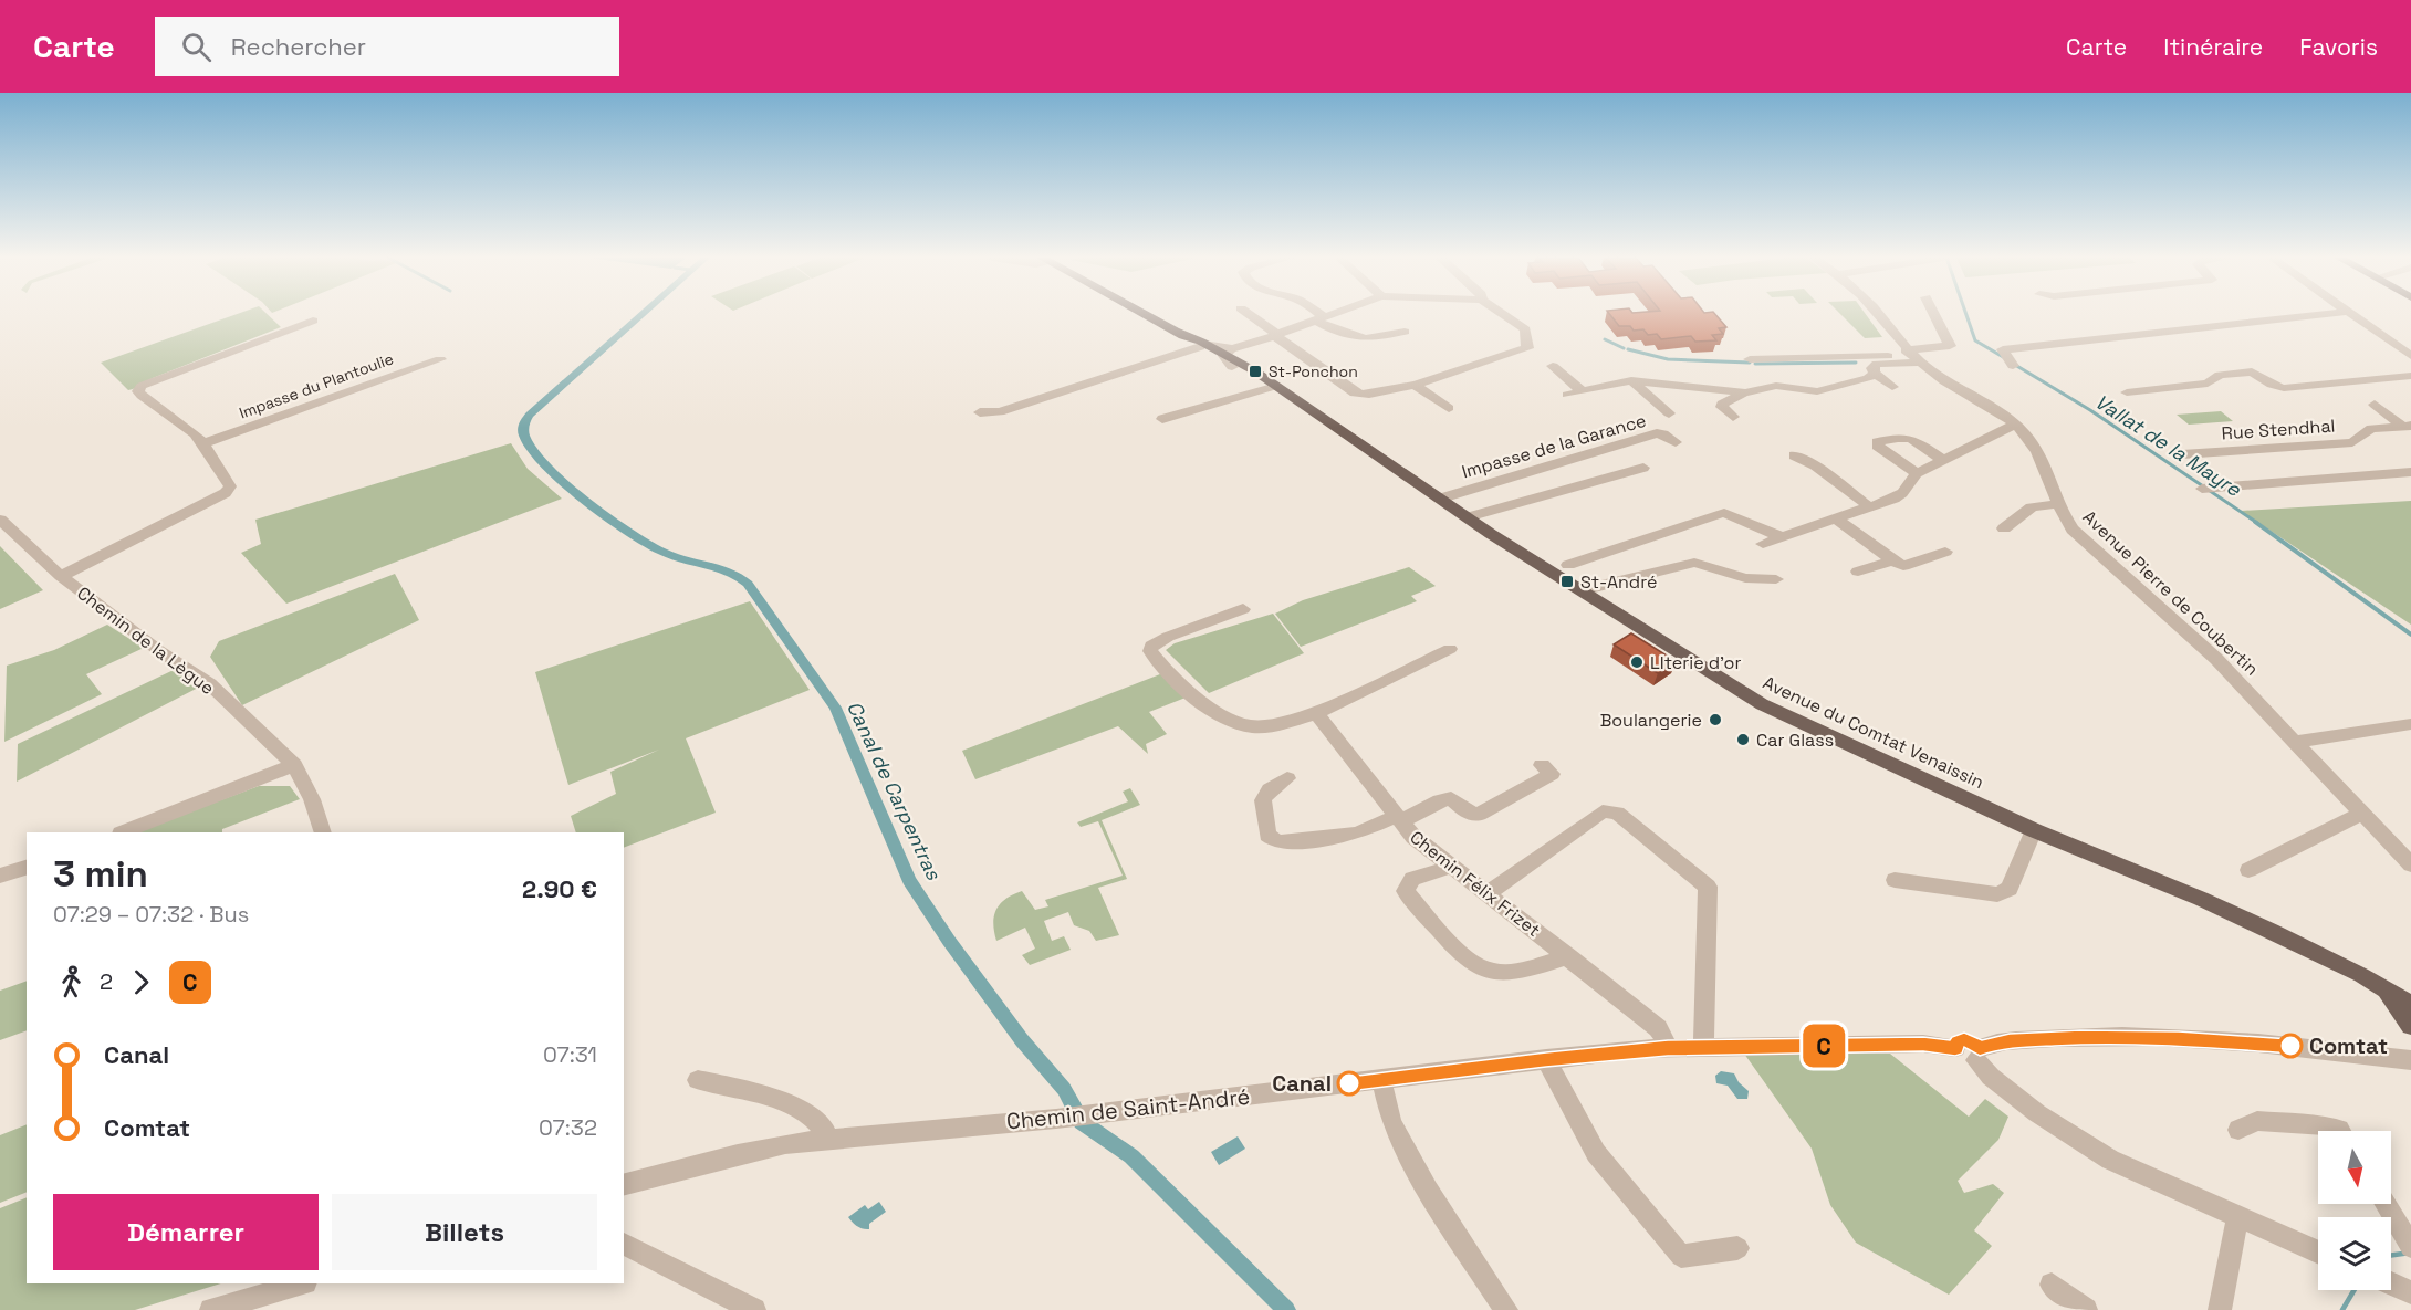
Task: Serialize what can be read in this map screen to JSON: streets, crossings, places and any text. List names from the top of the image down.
{
  "streets": {
    "main road": ["Avenue du Comtat Venaissin"],
    "street": [
      "Impasse du Plantoulie",
      "Rue Stendhal",
      "Impasse de la Garance",
      "Avenue Pierre de Coubertin",
      "Chemin de la Lègue",
      "Chemin Félix Frizet",
      "Chemin de Saint-André"
    ]
  },
  "crossings": [
    ["Impasse de la Garance", "Avenue du Comtat Venaissin"],
    ["Chemin Félix Frizet", "Chemin de Saint-André"]
  ],
  "water": ["Vallat de la Mayre", "Canal de Carpentras"],
  "places": {
    "transit": ["St-Ponchon", "St-André"],
    "other": [
      "LIterie d'or",
      "Boulangerie",
      "Car Glass",
      "Comtat",
      "Canal"
    ]
  },
  "lines": ["bus line C"],
  "north": "bottom",
  "page": {
    "header": "Carte",
    "search": "Rechercher",
    "nav": ["Carte", "Itinéraire", "Favoris"],
    "on_map": "C",
    "heading": ["3 min", "07:29 – 07:32 · Bus", "2.90 €"],
    "legs": ["2", "C"],
    "list": [
      {
        "name": "Canal",
        "value": "07:31"
      },
      {
        "name": "Comtat",
        "value": "07:32"
      }
    ],
    "buttons": ["Démarrer", "Billets"]
  }
}
